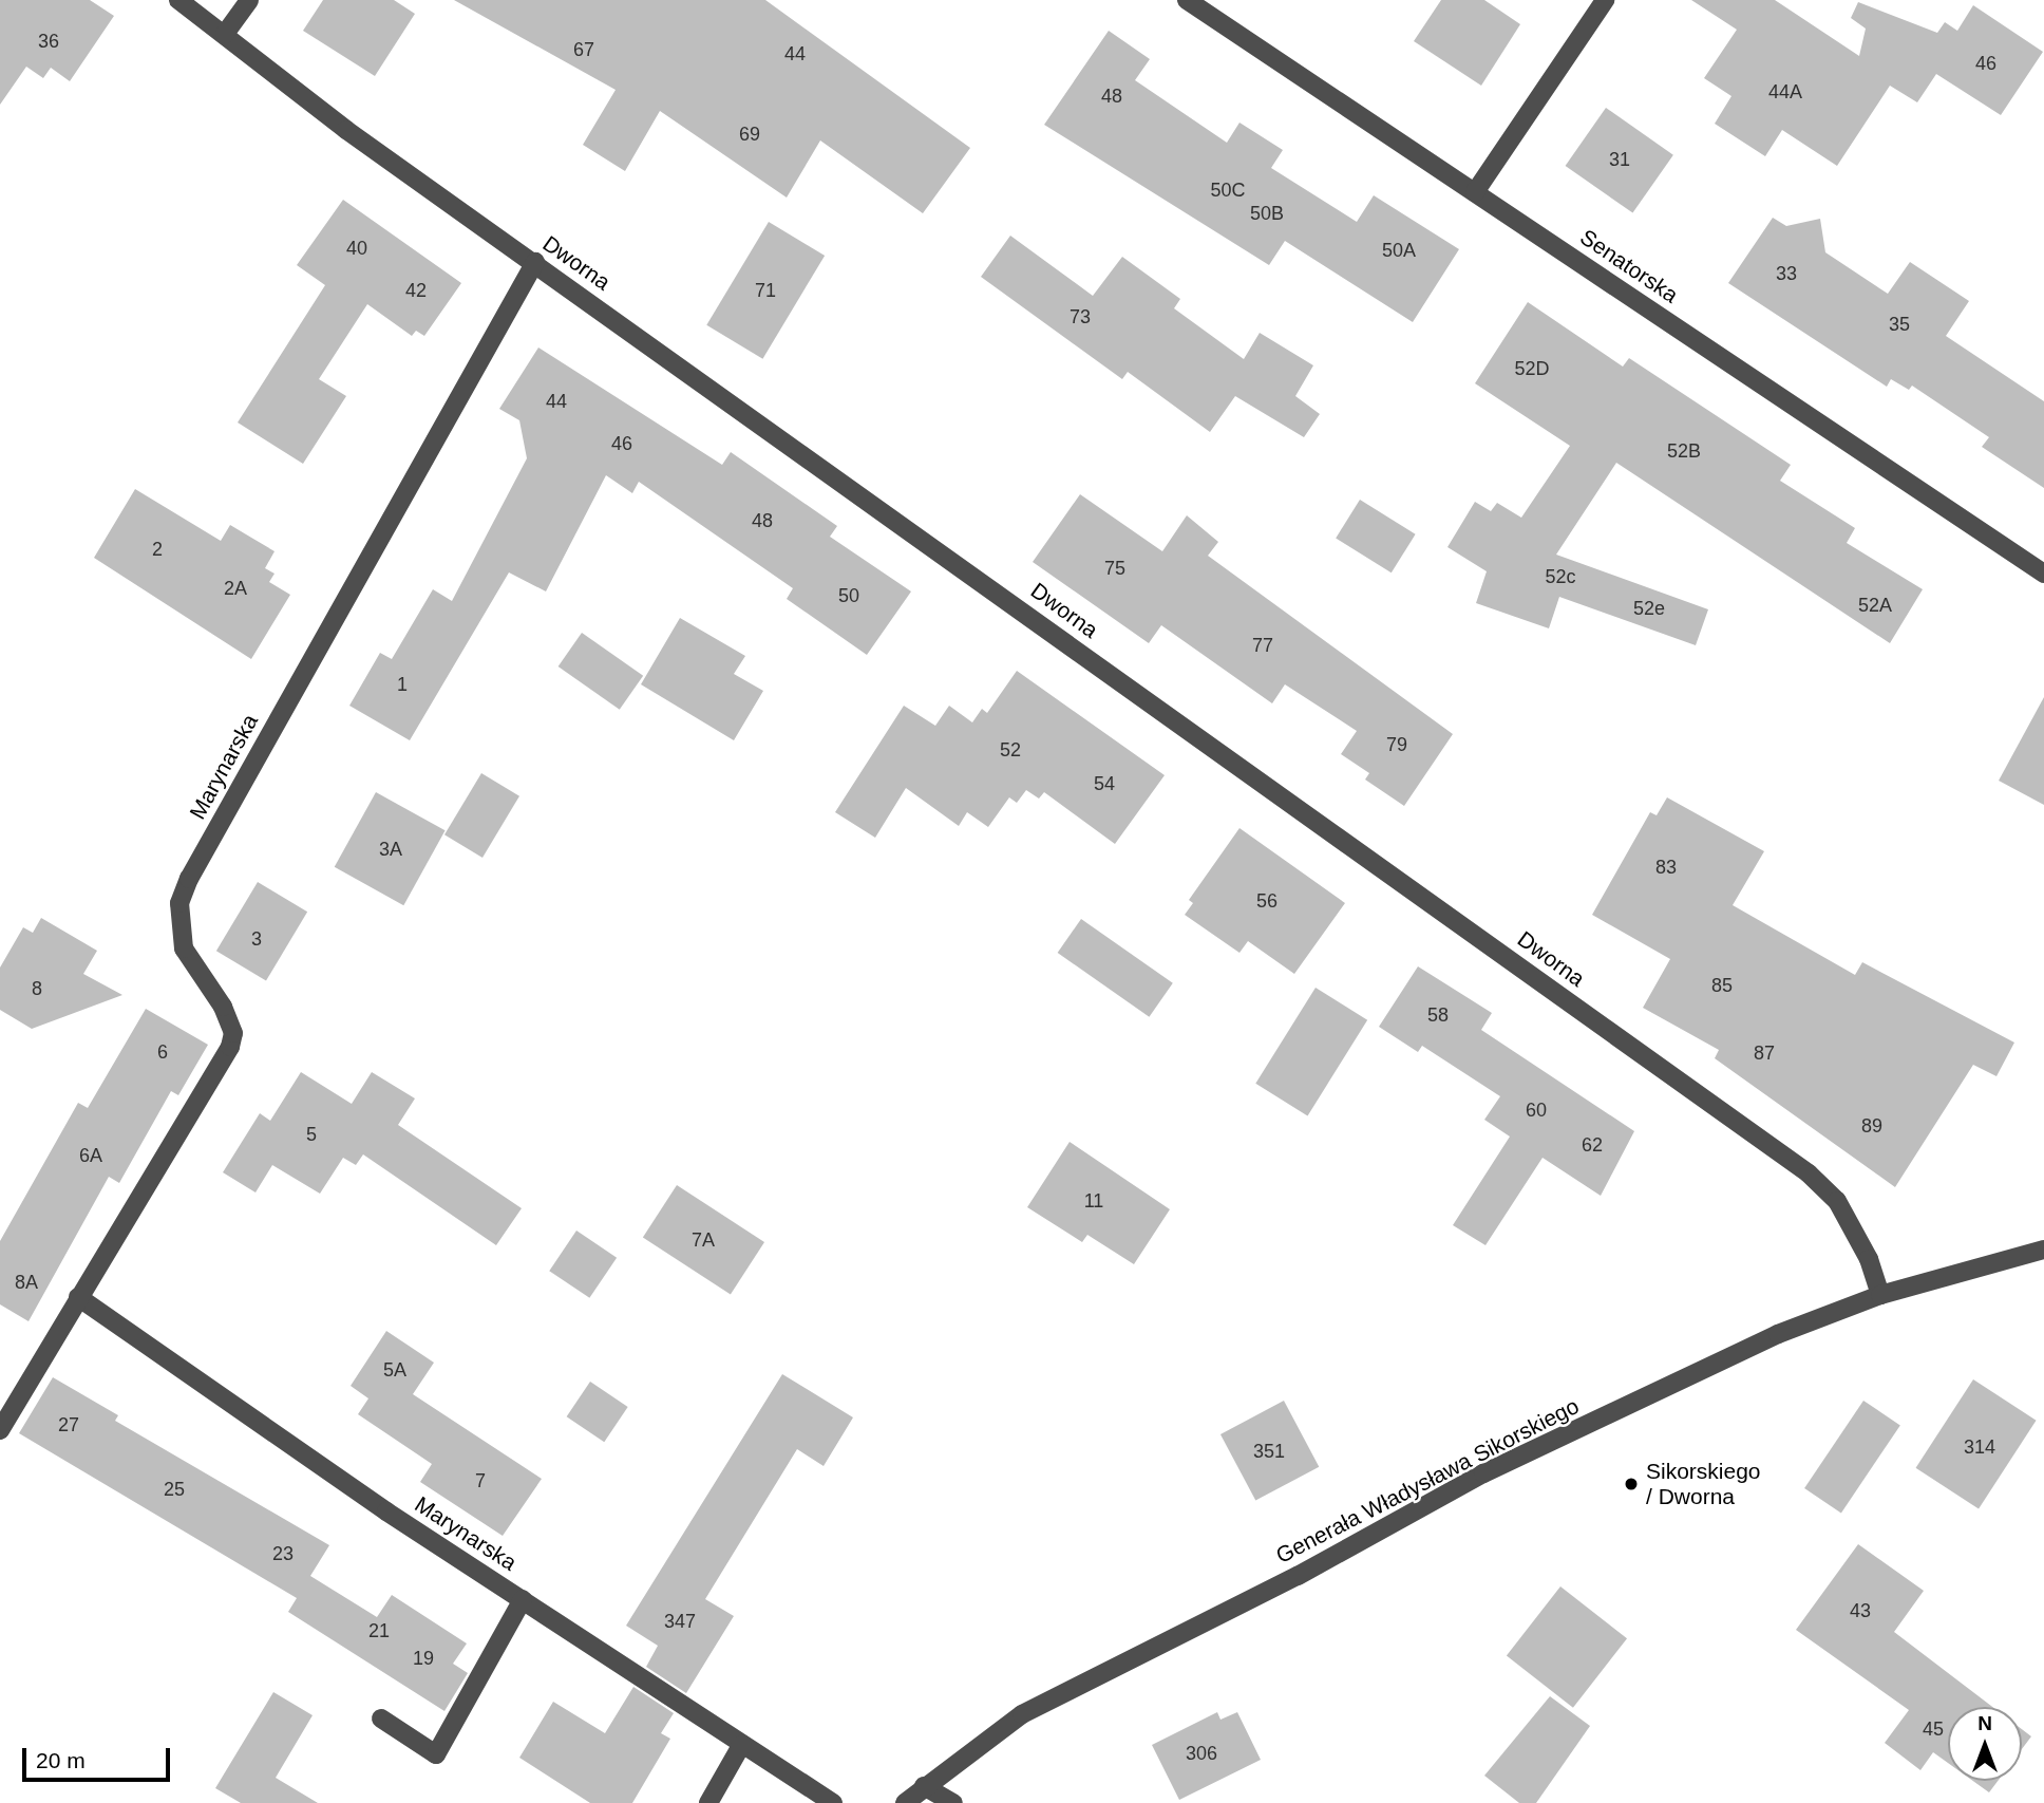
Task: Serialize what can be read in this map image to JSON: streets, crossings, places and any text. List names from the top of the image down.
{
  "streets": {
    "street": [
      "Dworna",
      "Senatorska",
      "Marynarska",
      "Generała Władysława Sikorskiego"
    ]
  },
  "crossings": [
    ["Dworna", "Marynarska"],
    ["Dworna", "Generała Władysława Sikorskiego"]
  ],
  "places": ["Sikorskiego / Dworna"],
  "house_numbers": [
    "36",
    "67",
    "44",
    "46",
    "44A",
    "48",
    "69",
    "31",
    "50C",
    "50B",
    "40",
    "50A",
    "33",
    "42",
    "71",
    "73",
    "35",
    "52D",
    "44",
    "46",
    "52B",
    "48",
    "2",
    "75",
    "52c",
    "2A",
    "50",
    "52A",
    "52e",
    "77",
    "1",
    "79",
    "52",
    "54",
    "3A",
    "83",
    "56",
    "3",
    "85",
    "8",
    "58",
    "6",
    "87",
    "60",
    "89",
    "5",
    "62",
    "6A",
    "11",
    "7A",
    "8A",
    "5A",
    "27",
    "314",
    "351",
    "7",
    "25",
    "23",
    "43",
    "347",
    "21",
    "19",
    "45",
    "306"
  ],
  "scale_bar": "20 m",
  "north": "top"
}
